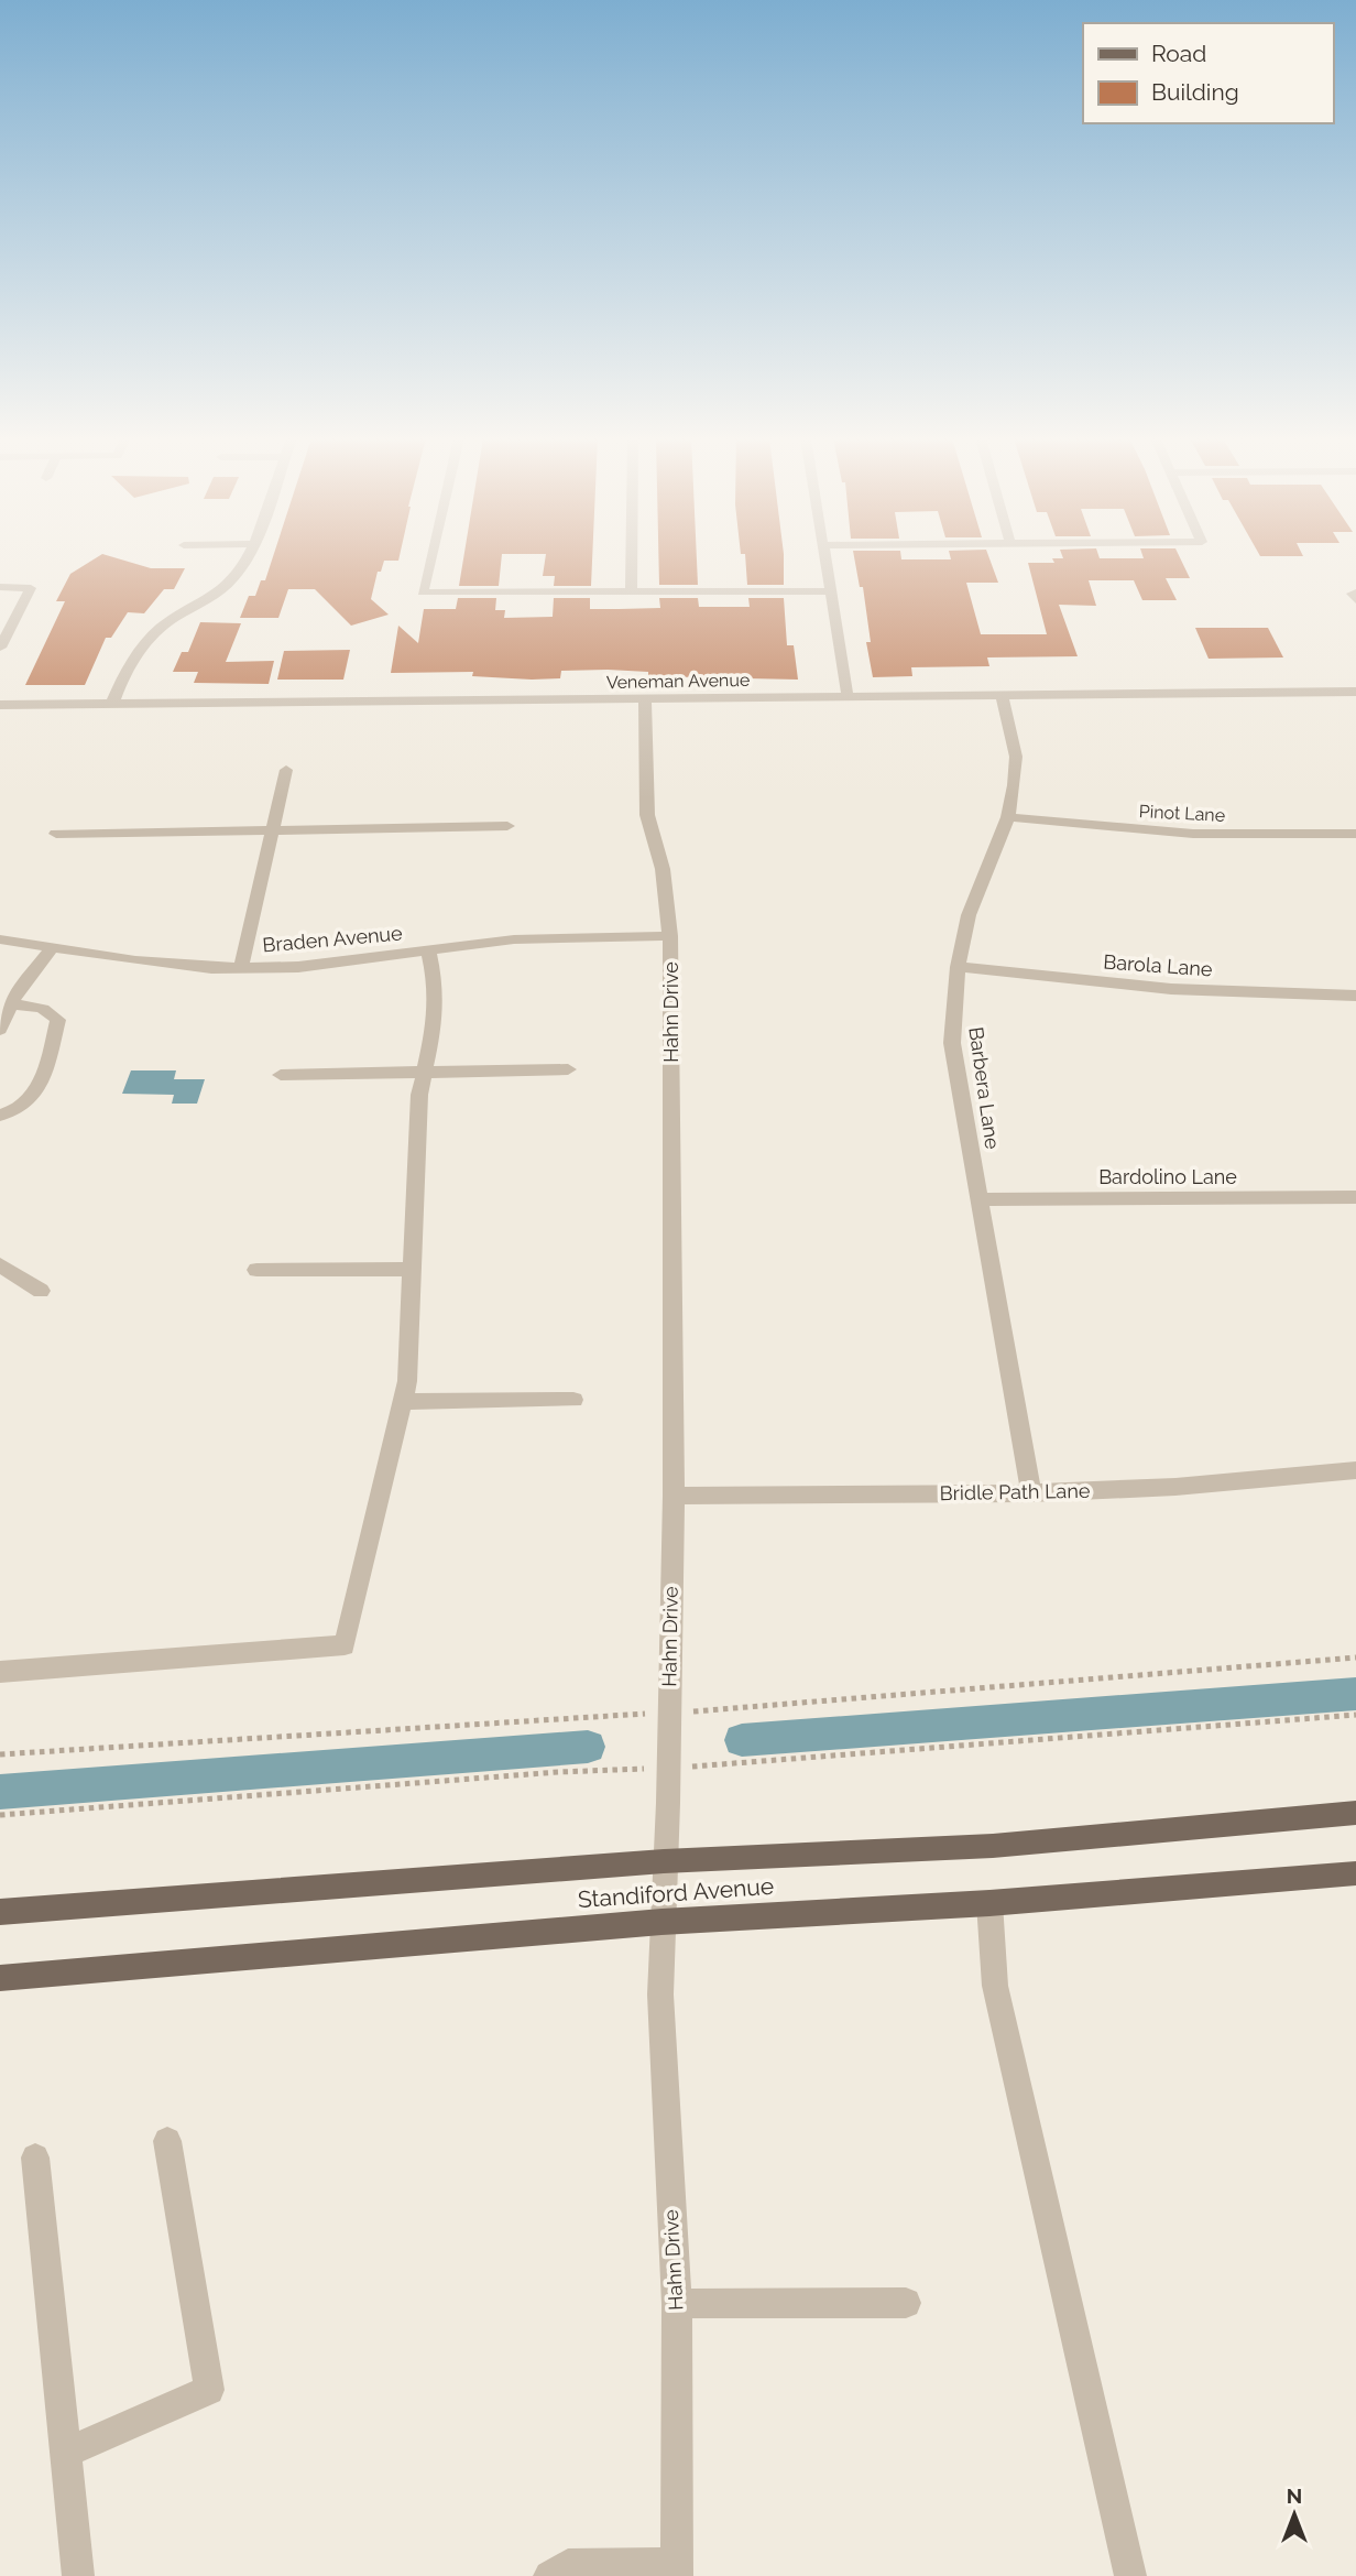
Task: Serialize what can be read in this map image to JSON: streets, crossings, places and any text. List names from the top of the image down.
{
  "streets": {
    "main road": ["Standiford Avenue"],
    "street": [
      "Veneman Avenue",
      "Pinot Lane",
      "Braden Avenue",
      "Barola Lane",
      "Hahn Drive",
      "Barbera Lane",
      "Bardolino Lane",
      "Bridle Path Lane"
    ]
  },
  "crossings": [
    ["Veneman Avenue", "Hahn Drive"],
    ["Veneman Avenue", "Barbera Lane"],
    ["Pinot Lane", "Barbera Lane"],
    ["Braden Avenue", "Hahn Drive"],
    ["Barola Lane", "Barbera Lane"],
    ["Hahn Drive", "Bridle Path Lane"],
    ["Hahn Drive", "Standiford Avenue"],
    ["Barbera Lane", "Bardolino Lane"],
    ["Barbera Lane", "Bridle Path Lane"]
  ],
  "legend": ["Road", "Building"],
  "north": "top"
}
